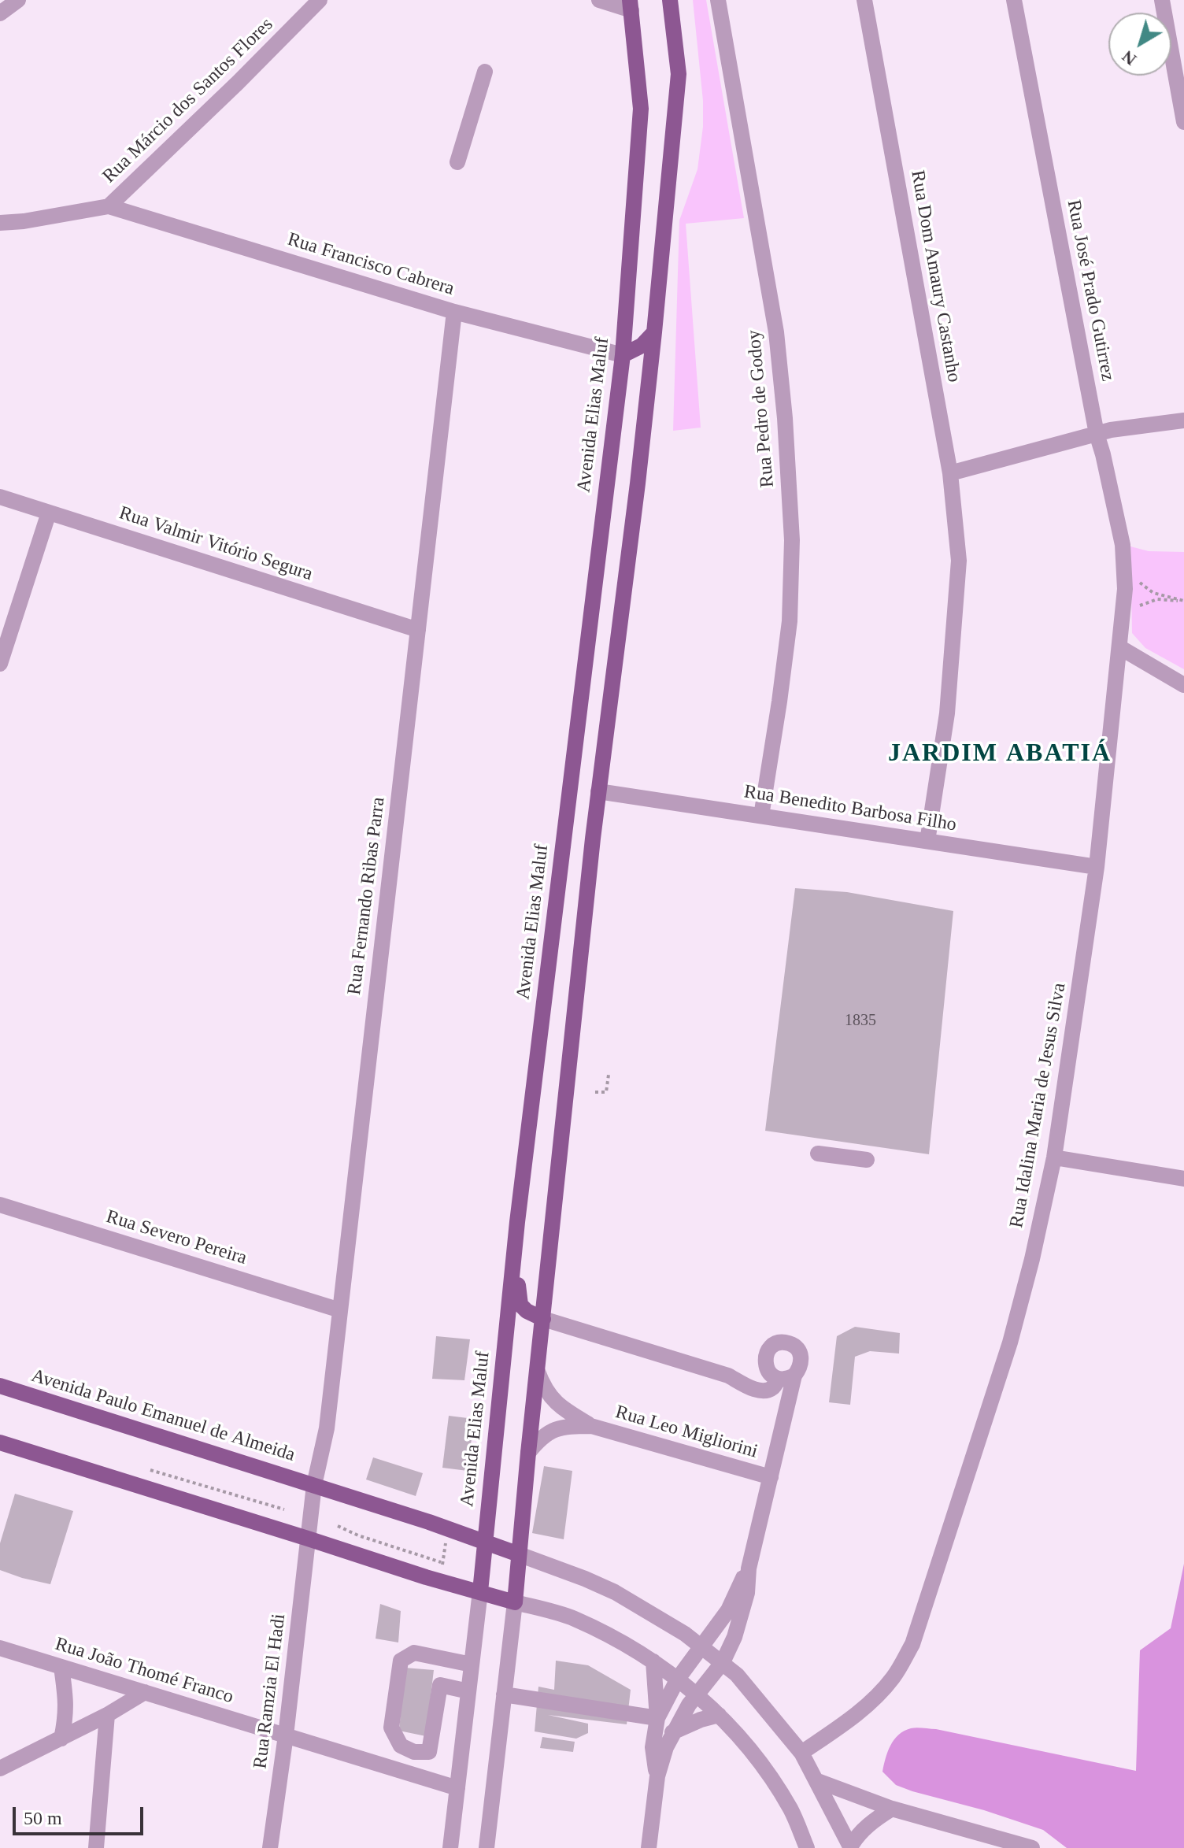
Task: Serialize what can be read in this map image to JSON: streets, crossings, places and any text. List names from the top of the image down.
{
  "streets": {
    "main road": ["Avenida Elias Maluf", "Avenida Paulo Emanuel de Almeida"],
    "street": [
      "Rua Márcio dos Santos Flores",
      "Rua Francisco Cabrera",
      "Rua Dom Amaury Castanho",
      "Rua José Prado Gutirrez",
      "Rua Pedro de Godoy",
      "Rua Valmir Vitório Segura",
      "Rua Benedito Barbosa Filho",
      "Rua Fernando Ribas Parra",
      "Rua Idalina Maria de Jesus Silva",
      "Rua Severo Pereira",
      "Rua Leo Migliorini",
      "Rua João Thomé Franco",
      "Rua Ramzia El Hadi"
    ]
  },
  "crossings": [
    ["Rua Márcio dos Santos Flores", "Rua Francisco Cabrera"],
    ["Rua Francisco Cabrera", "Avenida Elias Maluf"],
    ["Rua Francisco Cabrera", "Rua Fernando Ribas Parra"],
    ["Rua Dom Amaury Castanho", "Rua Benedito Barbosa Filho"],
    ["Rua José Prado Gutirrez", "Rua Idalina Maria de Jesus Silva"],
    ["Rua Pedro de Godoy", "Rua Benedito Barbosa Filho"],
    ["Avenida Elias Maluf", "Avenida Paulo Emanuel de Almeida"],
    ["Avenida Elias Maluf", "Rua João Thomé Franco"],
    ["Rua Valmir Vitório Segura", "Rua Fernando Ribas Parra"],
    ["Rua Benedito Barbosa Filho", "Rua Idalina Maria de Jesus Silva"],
    ["Rua Fernando Ribas Parra", "Rua Severo Pereira"],
    ["Rua Fernando Ribas Parra", "Avenida Paulo Emanuel de Almeida"],
    ["Rua João Thomé Franco", "Rua Ramzia El Hadi"]
  ],
  "districts": ["JARDIM ABATIÁ"],
  "house_numbers": ["1835"],
  "scale_bar": "50 m",
  "north": "bottom left"
}
